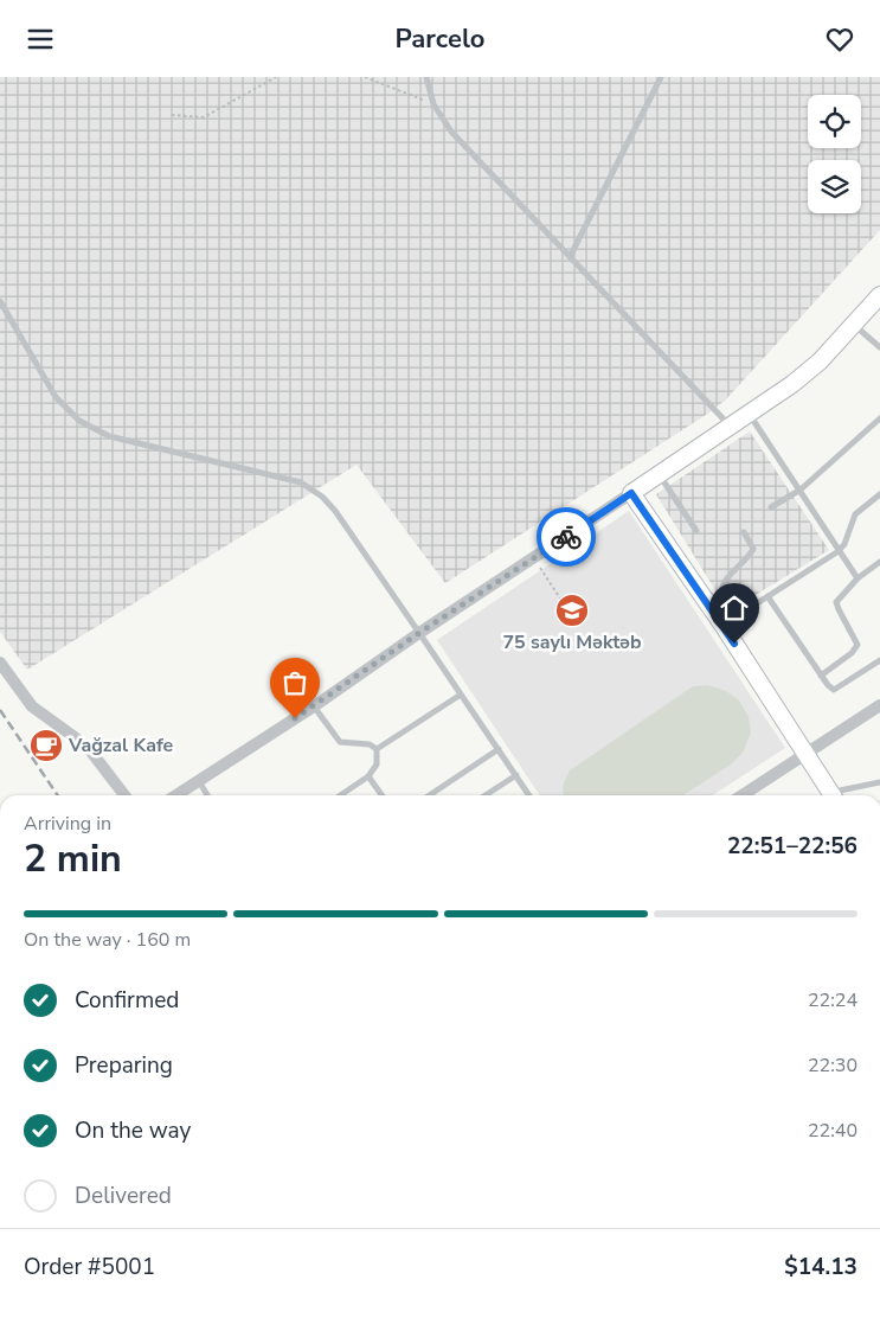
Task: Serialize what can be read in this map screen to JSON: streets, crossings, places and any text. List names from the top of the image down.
{
  "places": {
    "school or university": ["75 saylı Məktəb"],
    "cafe": ["Vağzal Kafe"]
  },
  "page": {
    "header": "Parcelo",
    "heading": ["2 min", "Arriving in", "22:51–22:56"],
    "panel": ["Order #5001", "$14.13"],
    "bar": "On the way · 160 m",
    "list": [
      ["Confirmed", "22:24"],
      ["Preparing", "22:30"],
      ["On the way", "22:40"],
      "Delivered"
    ]
  }
}
